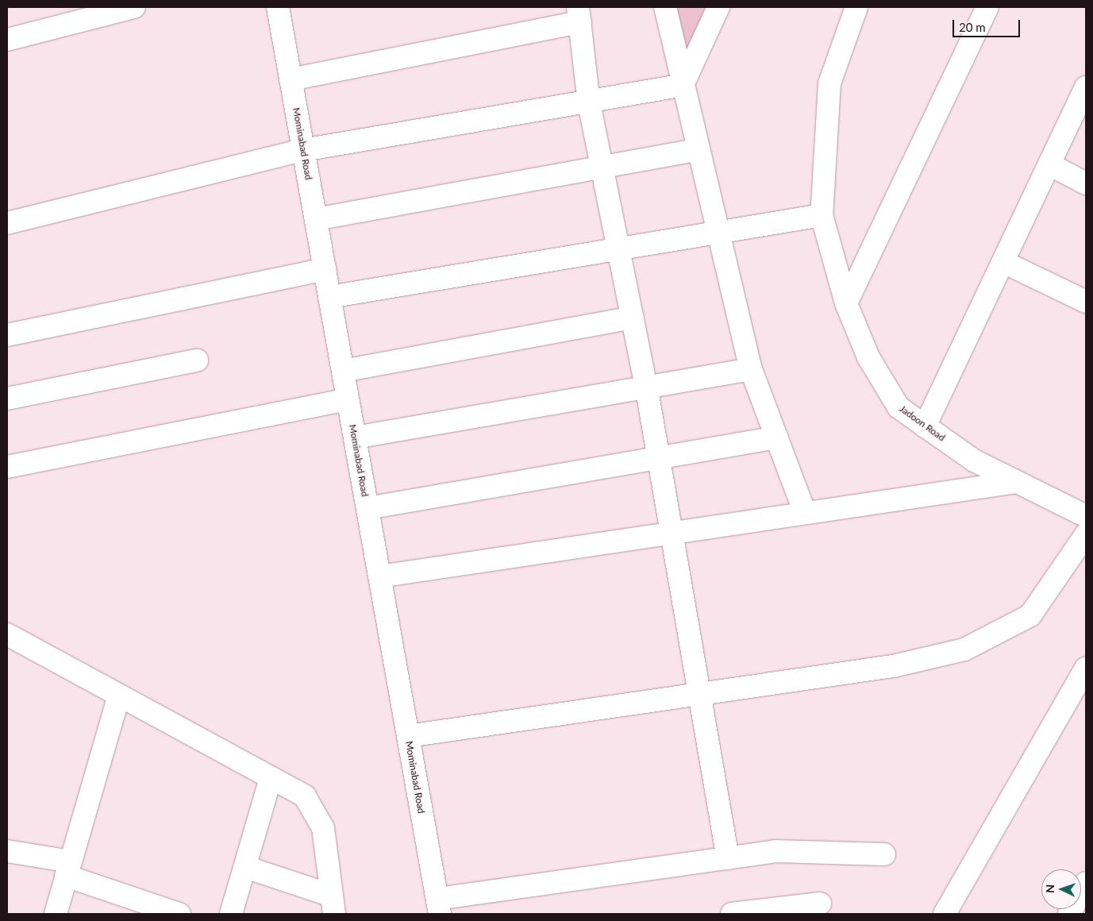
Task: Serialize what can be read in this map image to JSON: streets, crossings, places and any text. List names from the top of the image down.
{
  "streets": {
    "street": ["Mominabad Road", "Jadoon Road"]
  },
  "scale_bar": "20 m",
  "north": "left"
}
